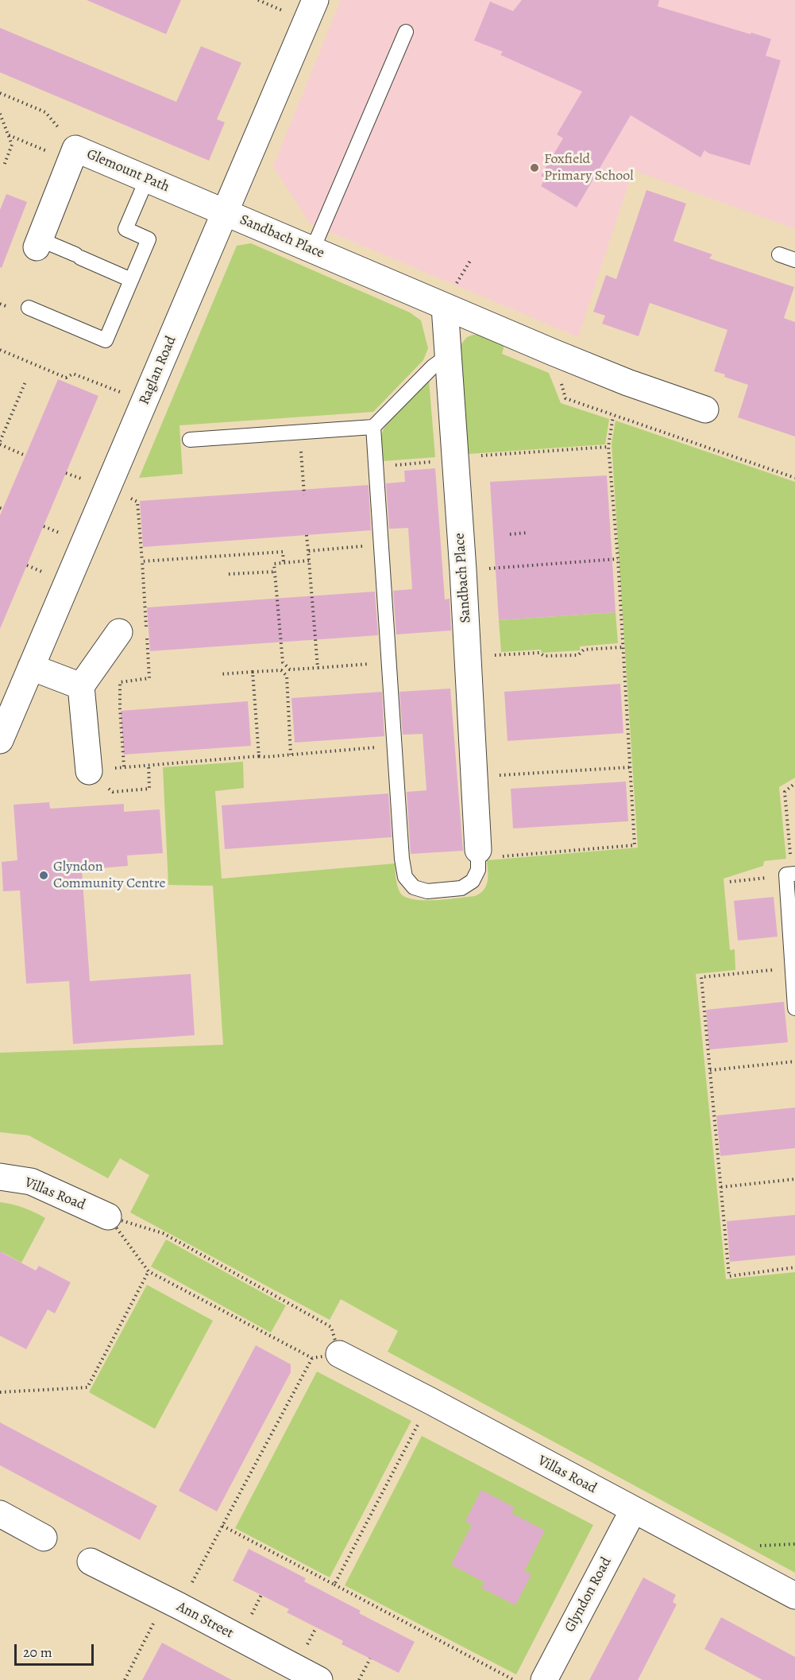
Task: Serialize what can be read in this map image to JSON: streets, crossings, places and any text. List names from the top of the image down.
{
  "streets": {
    "street": [
      "Glemount Path",
      "Sandbach Place",
      "Raglan Road",
      "Villas Road",
      "Glyndon Road",
      "Ann Street"
    ]
  },
  "crossings": [
    ["Glemount Path", "Sandbach Place"],
    ["Glemount Path", "Raglan Road"],
    ["Sandbach Place", "Raglan Road"],
    ["Villas Road", "Glyndon Road"]
  ],
  "places": ["Foxfield Primary School", "Glyndon Community Centre"],
  "scale_bar": "20 m"
}
